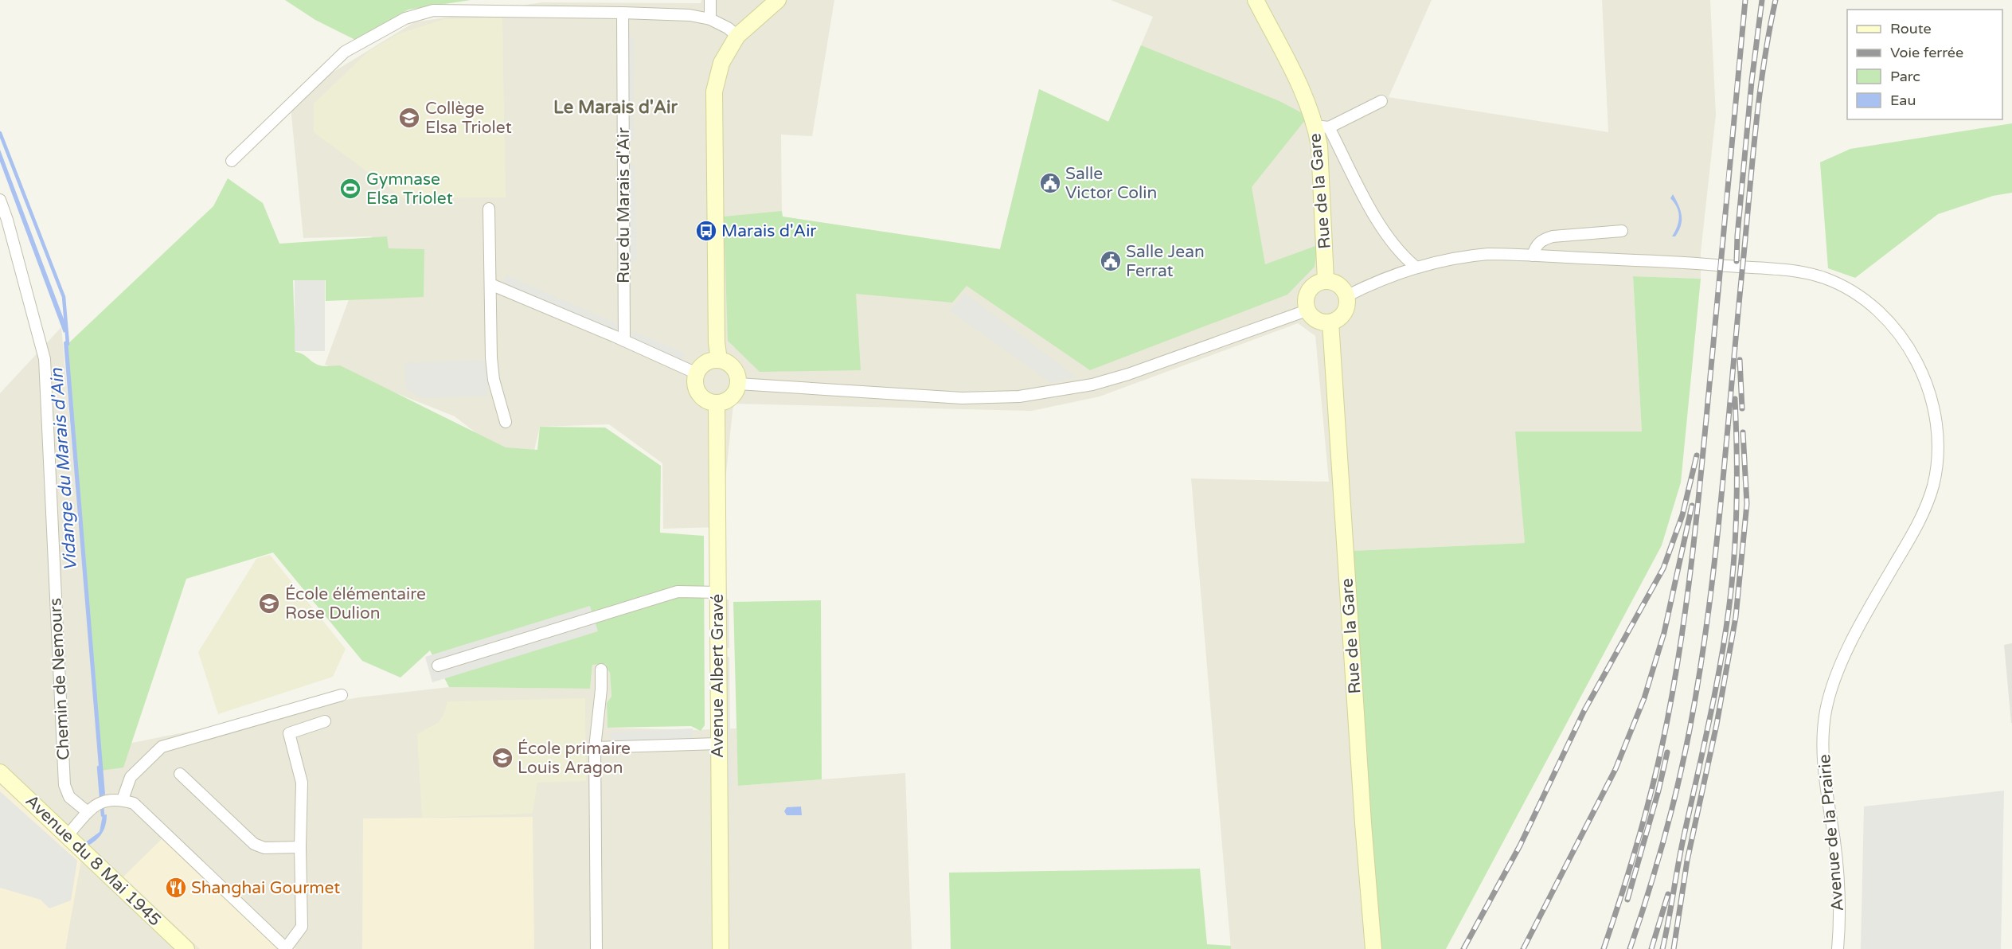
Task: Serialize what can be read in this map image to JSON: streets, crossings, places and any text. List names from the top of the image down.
{
  "streets": {
    "main road": ["Rue de la Gare", "Avenue Albert Gravé", "Avenue du 8 Mai 1945"],
    "street": ["Rue du Marais d'Air", "Chemin de Nemours", "Avenue de la Prairie"]
  },
  "crossings": [
    ["Rue de la Gare", "Avenue de la Prairie"]
  ],
  "districts": ["Le Marais d'Air"],
  "water": ["Vidange du Marais d'Ain"],
  "places": {
    "school or university": ["Collège Elsa Triolet", "École élémentaire Rose Dulion", "École primaire Louis Aragon"],
    "public building": ["Salle Victor Colin", "Salle Jean Ferrat"],
    "sports": ["Gymnase Elsa Triolet"],
    "bus stop": ["Marais d'Air"],
    "restaurant": ["Shanghai Gourmet"]
  },
  "legend": [
    "Route",
    "Voie ferrée",
    "Parc",
    "Eau"
  ]
}
